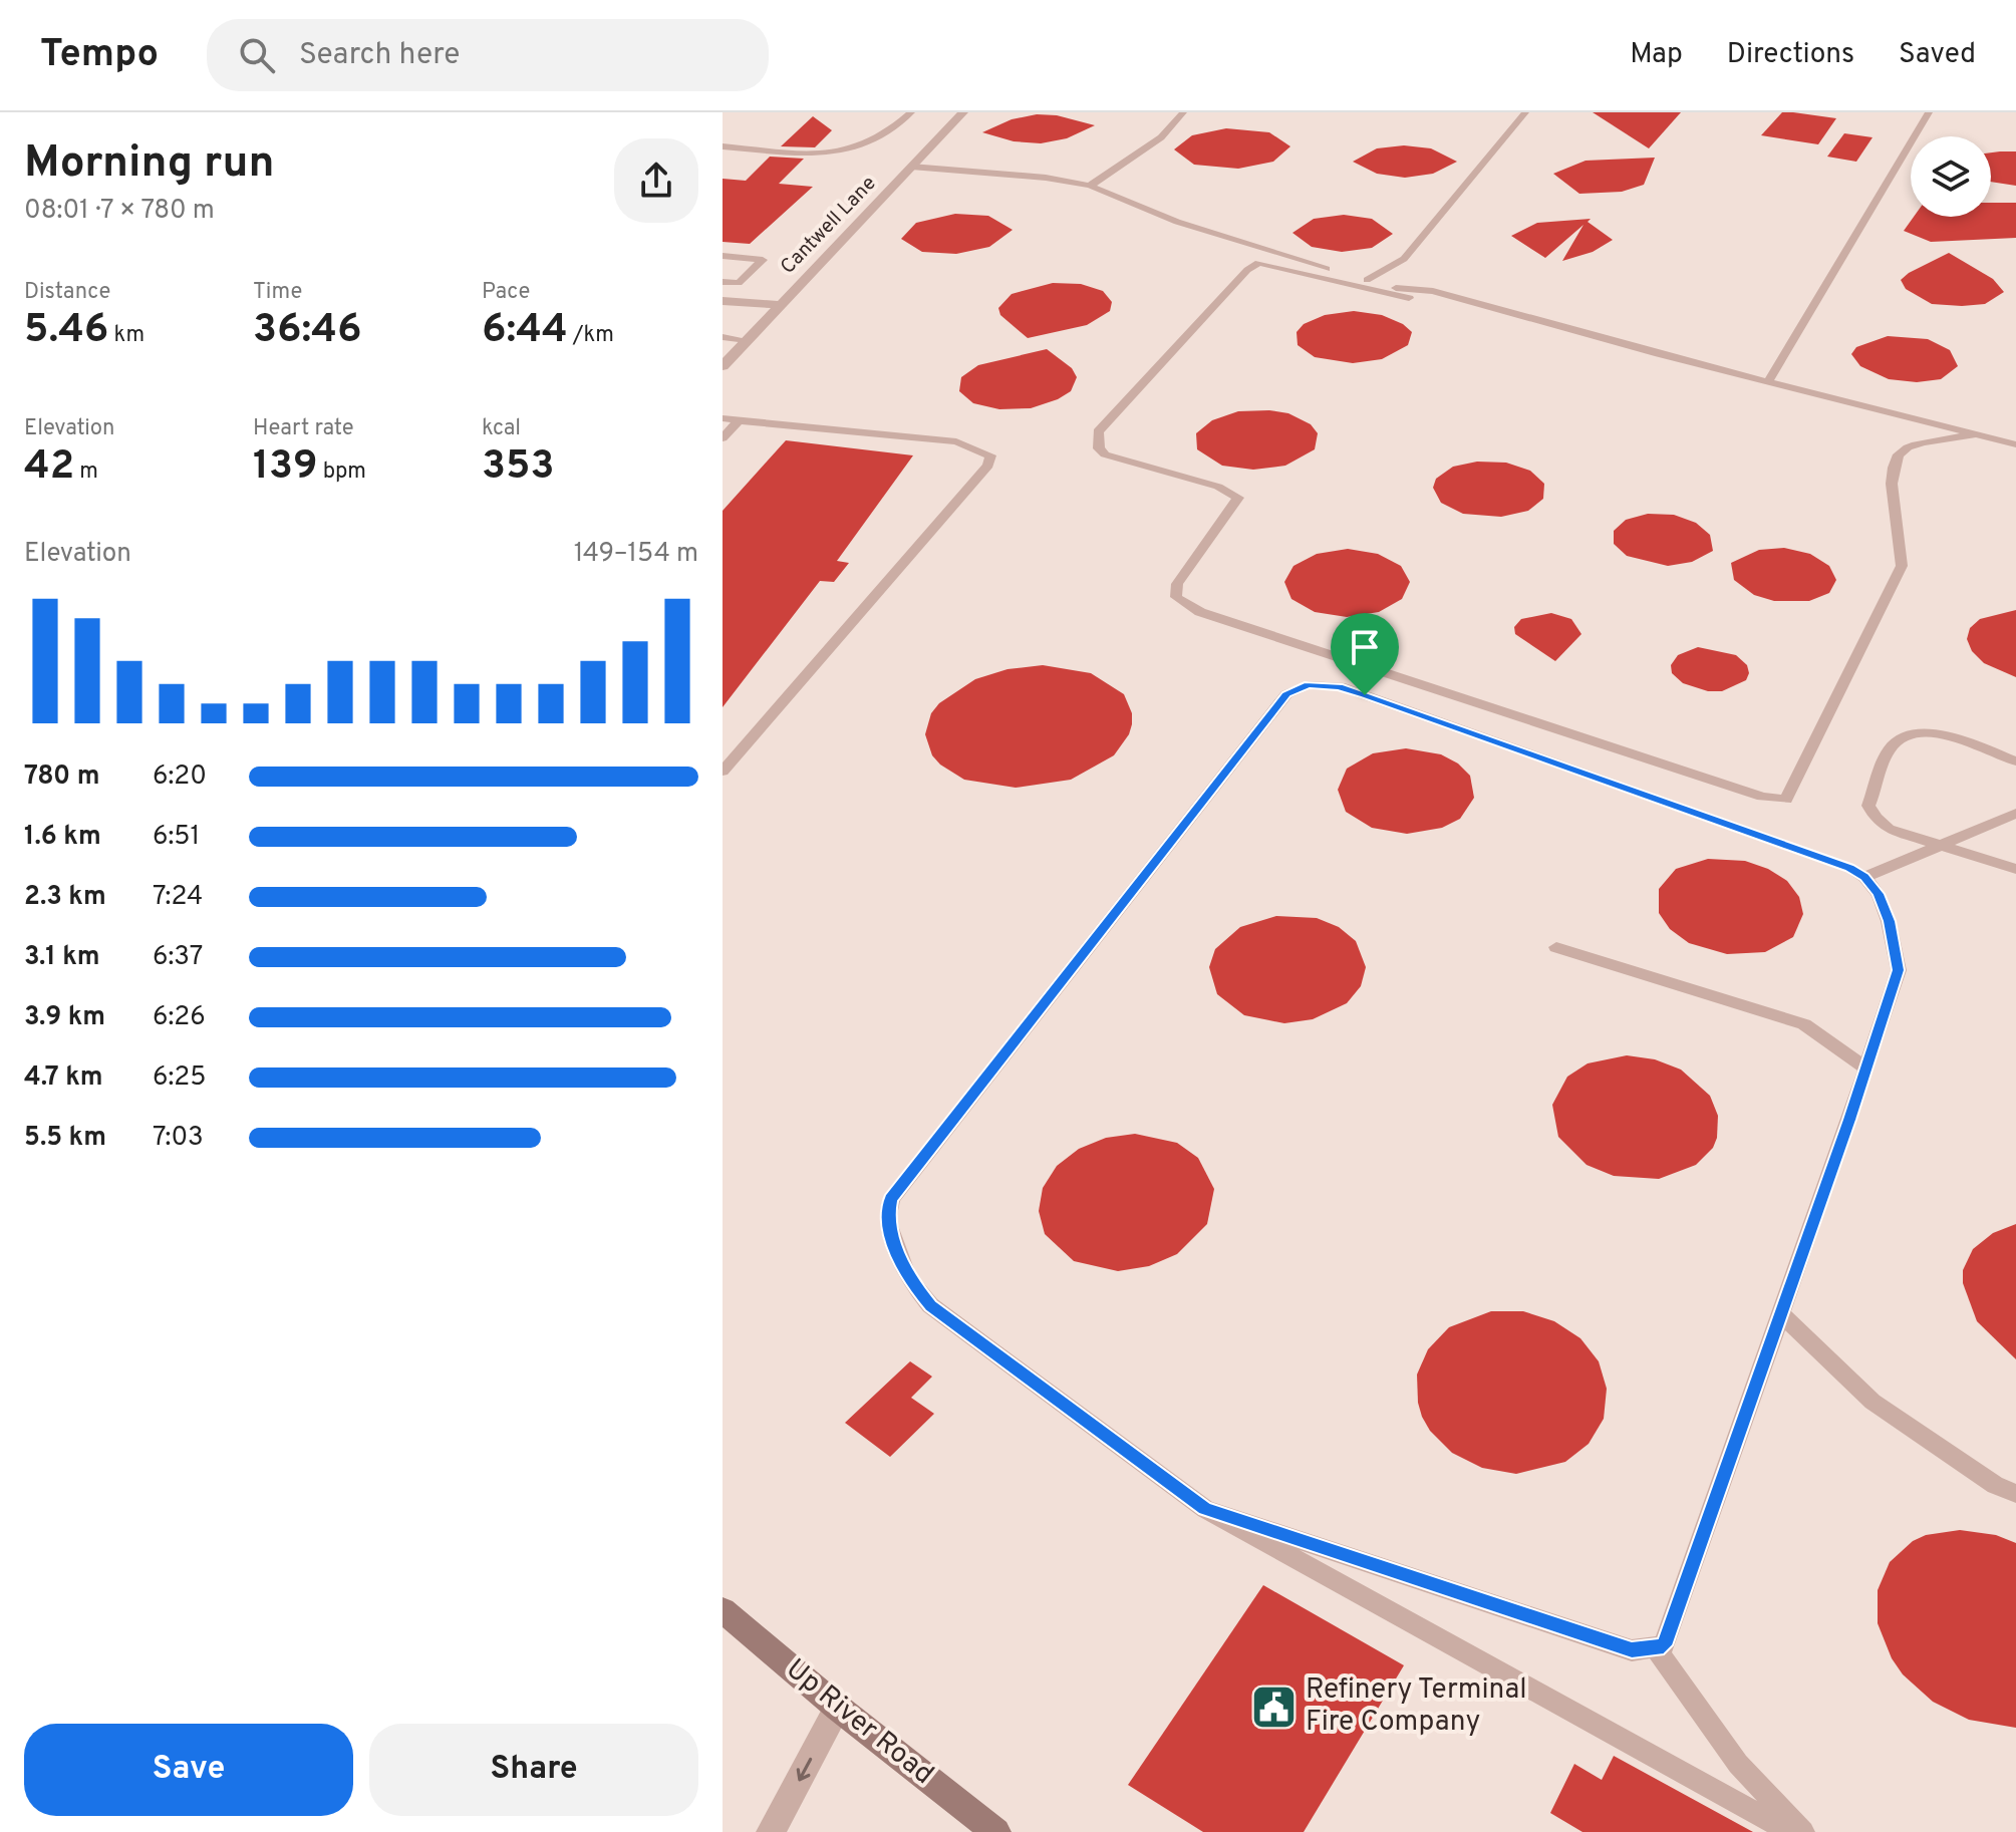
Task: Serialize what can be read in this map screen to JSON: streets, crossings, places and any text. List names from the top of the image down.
{
  "streets": {
    "street": ["Cantwell Lane", "Up River Road"]
  },
  "places": {
    "public building": ["Refinery Terminal Fire Company"]
  },
  "page": {
    "header": "Tempo",
    "search": "Search here",
    "nav": ["Map", "Directions", "Saved"],
    "heading": ["Morning run", "08:01 · 7 × 780 m"],
    "stats": [
      ["Distance", "5.46 km"],
      ["Time", "36:46"],
      ["Pace", "6:44 /km"],
      ["Elevation", "42 m"],
      ["Heart rate", "139 bpm"],
      ["kcal", "353"]
    ],
    "chart": ["Elevation", "149–154 m"],
    "list": [
      {
        "name": "780 m",
        "note": "6:20"
      },
      {
        "name": "1.6 km",
        "note": "6:51"
      },
      {
        "name": "2.3 km",
        "note": "7:24"
      },
      {
        "name": "3.1 km",
        "note": "6:37"
      },
      {
        "name": "3.9 km",
        "note": "6:26"
      },
      {
        "name": "4.7 km",
        "note": "6:25"
      },
      {
        "name": "5.5 km",
        "note": "7:03"
      }
    ],
    "buttons": ["Save", "Share"]
  }
}
